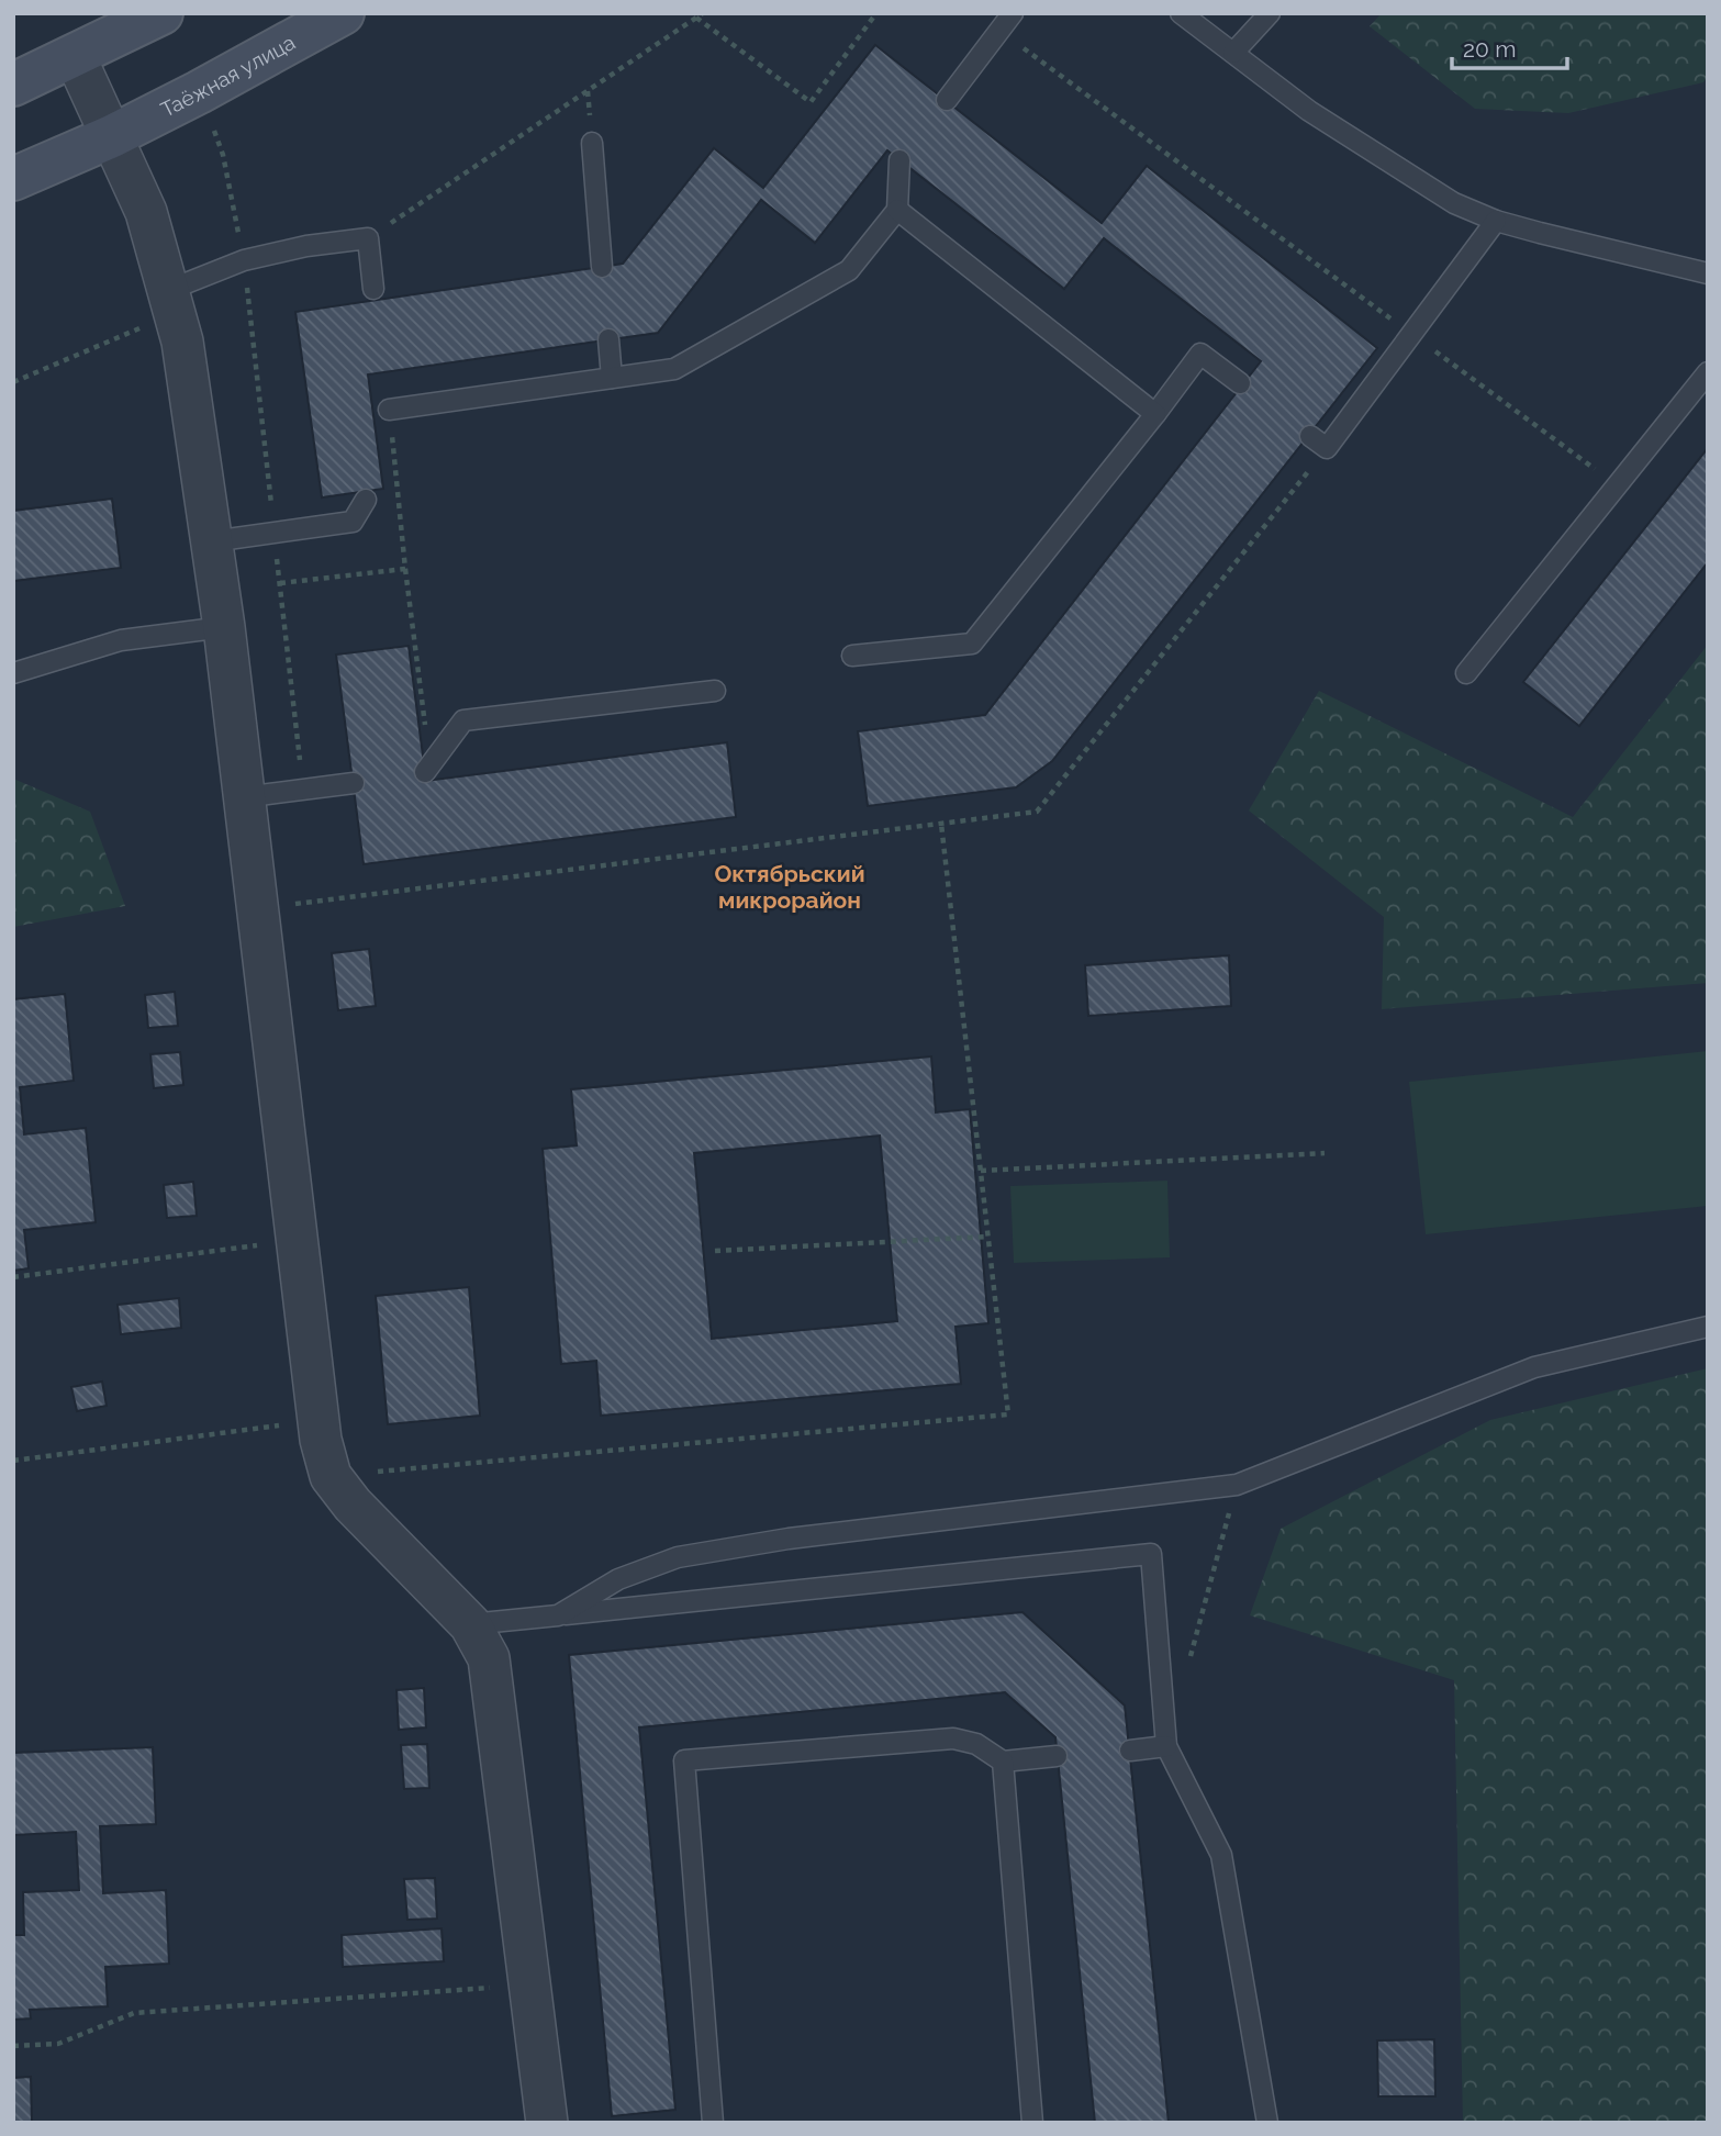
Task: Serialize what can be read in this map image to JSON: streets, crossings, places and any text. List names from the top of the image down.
{
  "streets": {
    "street": ["Таёжная улица"]
  },
  "districts": ["Октябрьский микрорайон"],
  "scale_bar": "20 m"
}
